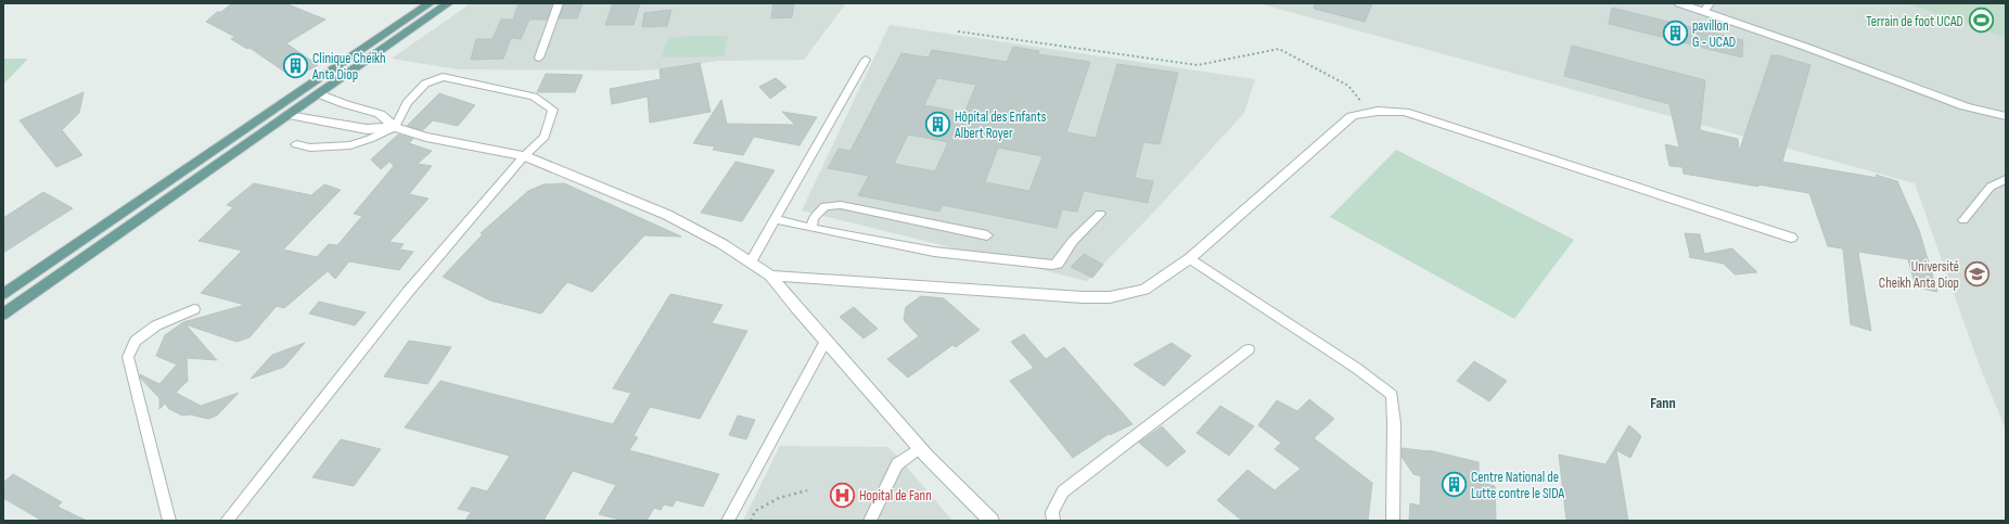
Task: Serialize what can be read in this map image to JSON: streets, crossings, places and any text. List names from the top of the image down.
{
  "districts": ["Fann"],
  "places": {
    "sports": ["Terrain de foot UCAD"],
    "building": [
      "pavillon G - UCAD",
      "Clinique Cheikh Anta Diop",
      "Hôpital des Enfants Albert Royer",
      "Centre National de Lutte contre le SIDA"
    ],
    "school or university": ["Université Cheikh Anta Diop"],
    "hospital": ["Hopital de Fann"]
  }
}
